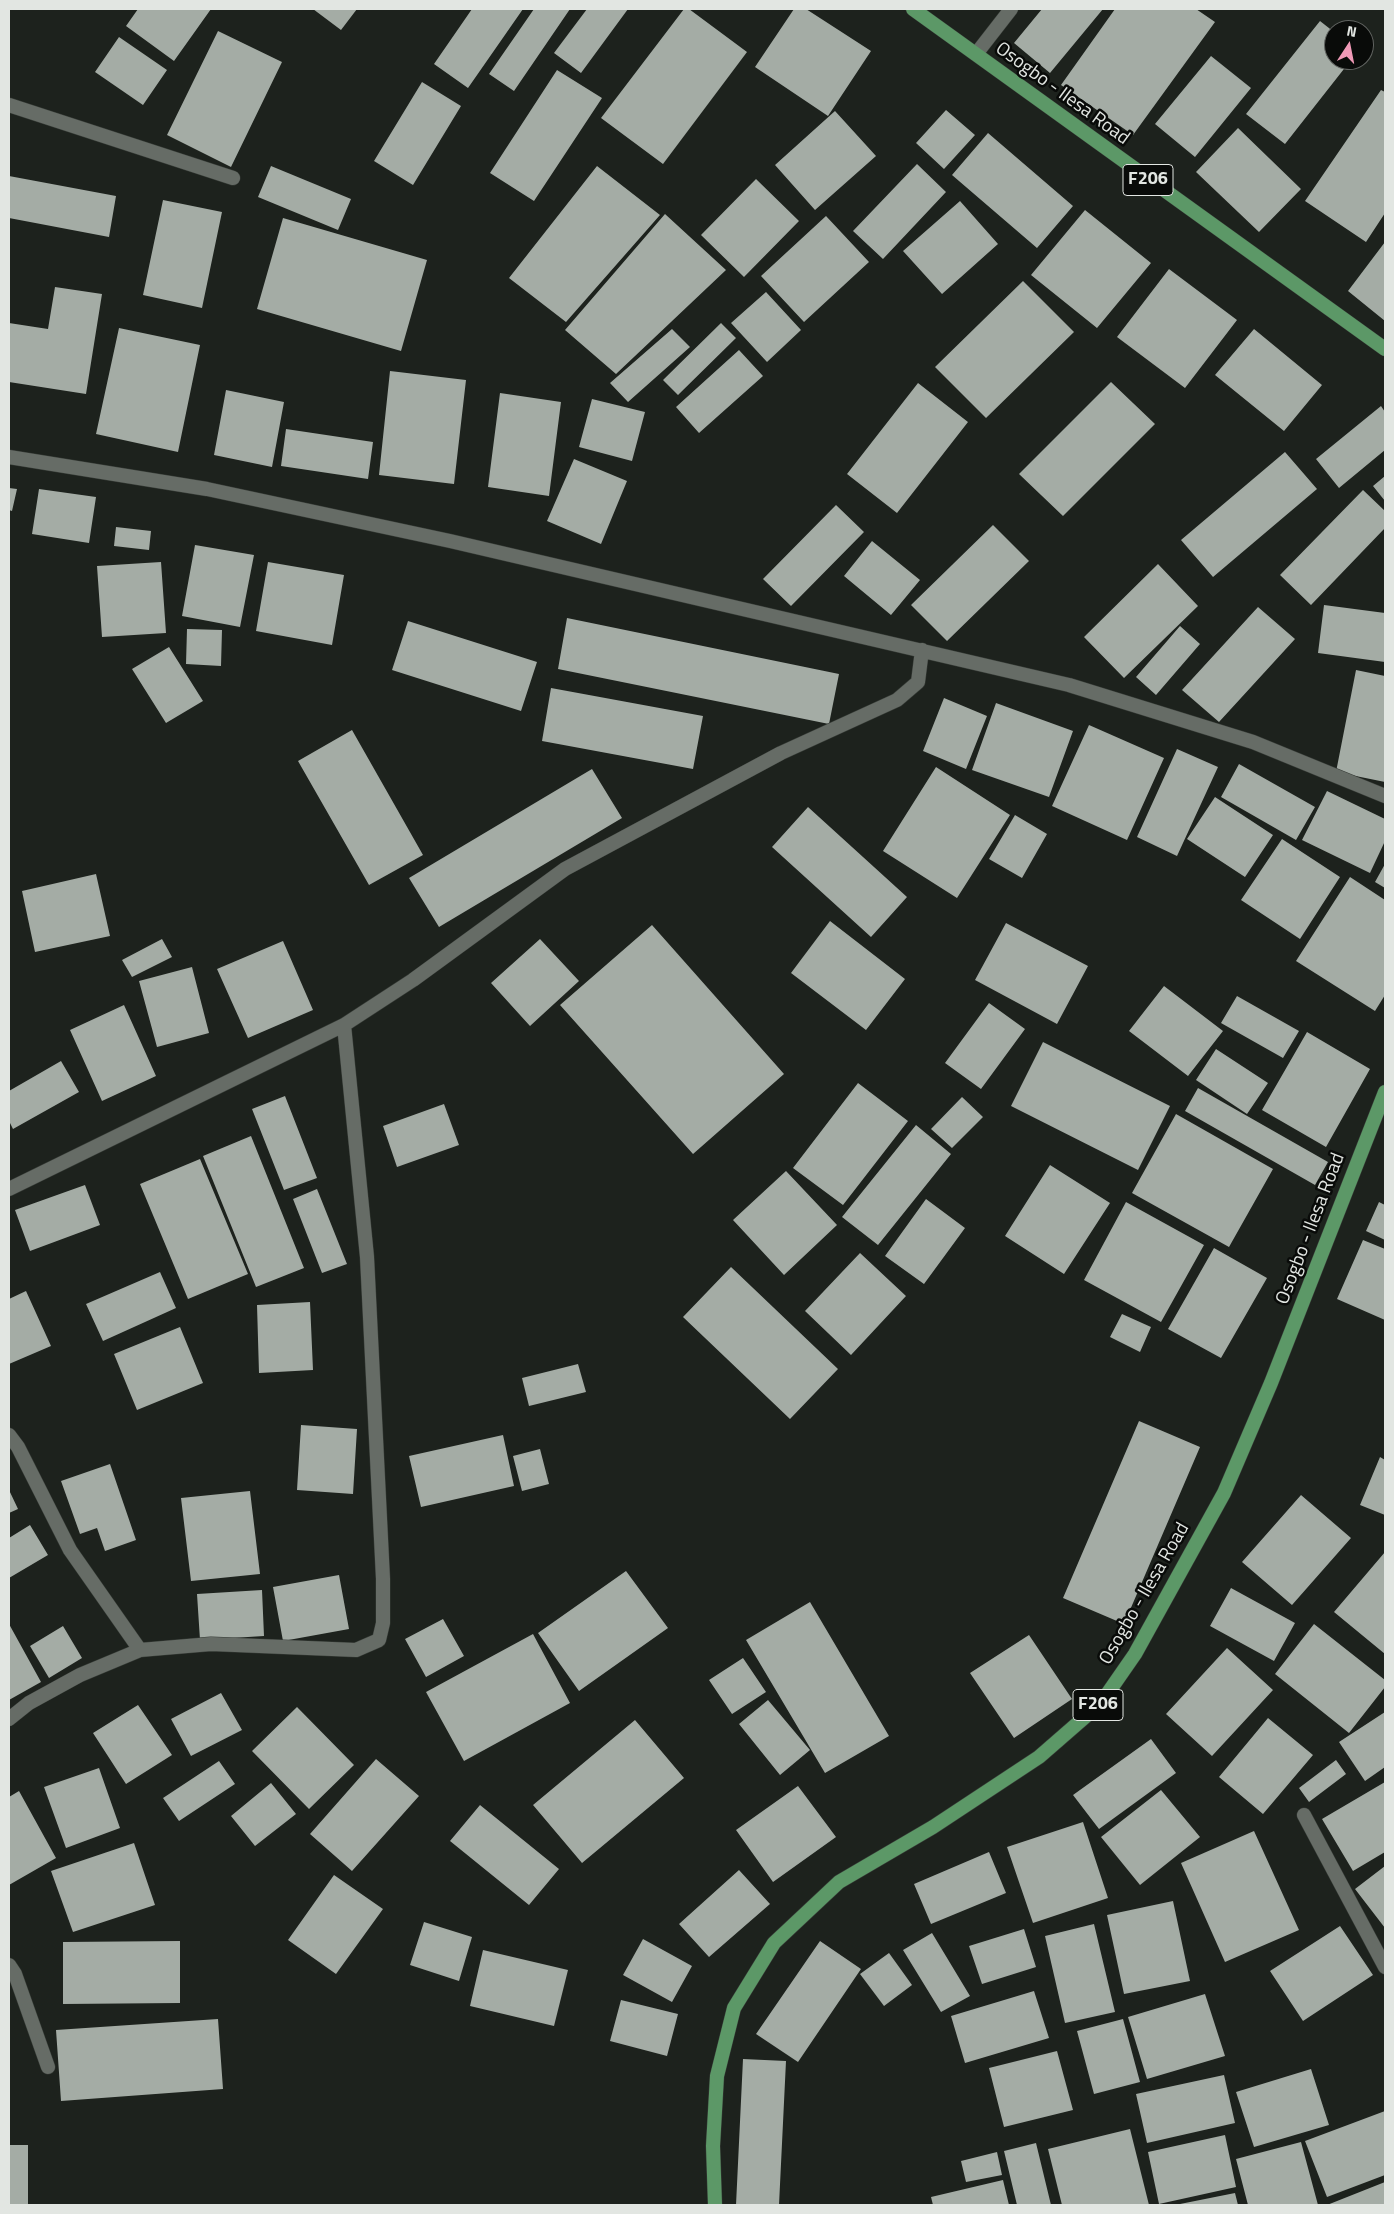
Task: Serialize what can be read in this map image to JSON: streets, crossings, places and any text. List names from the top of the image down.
{
  "streets": {
    "main road": ["Osogbo - Ilesa Road", "F206"]
  },
  "north": "top"
}
